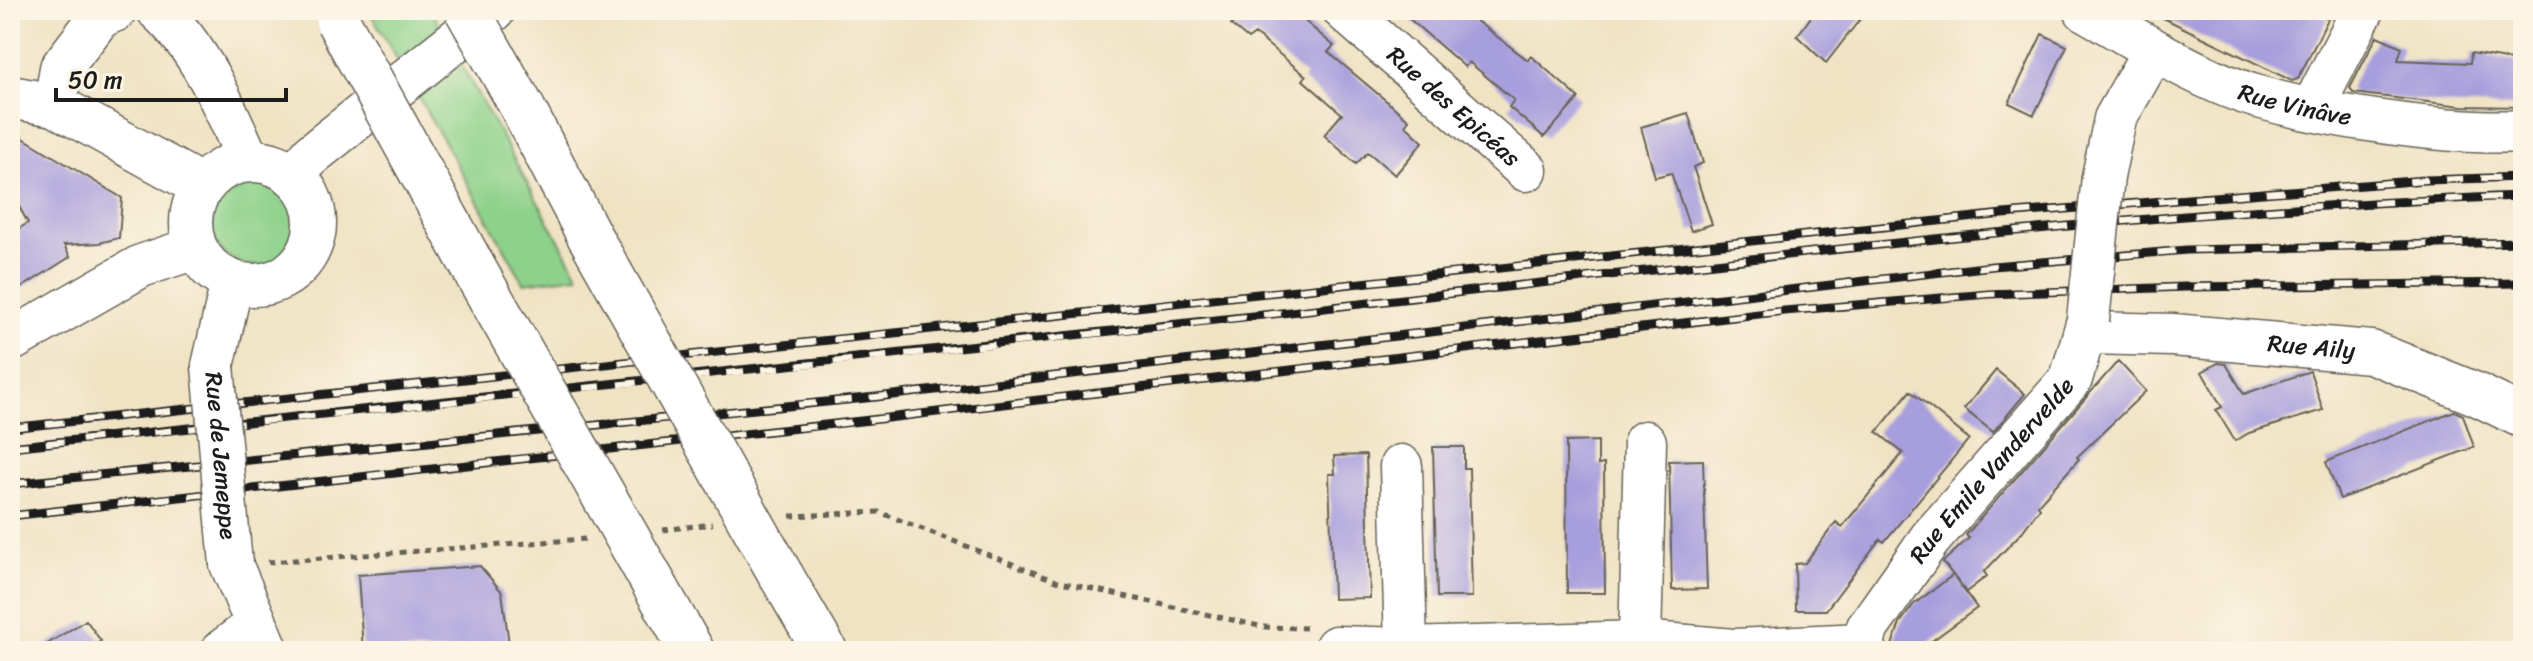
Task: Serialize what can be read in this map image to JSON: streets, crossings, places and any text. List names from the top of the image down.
{
  "streets": {
    "street": [
      "Rue Vinâve",
      "Rue des Epicéas",
      "Rue Aily",
      "Rue de Jemeppe",
      "Rue Emile Vandervelde"
    ]
  },
  "crossings": [
    ["Rue Vinâve", "Rue Emile Vandervelde"],
    ["Rue Aily", "Rue Emile Vandervelde"]
  ],
  "scale_bar": "50 m"
}
